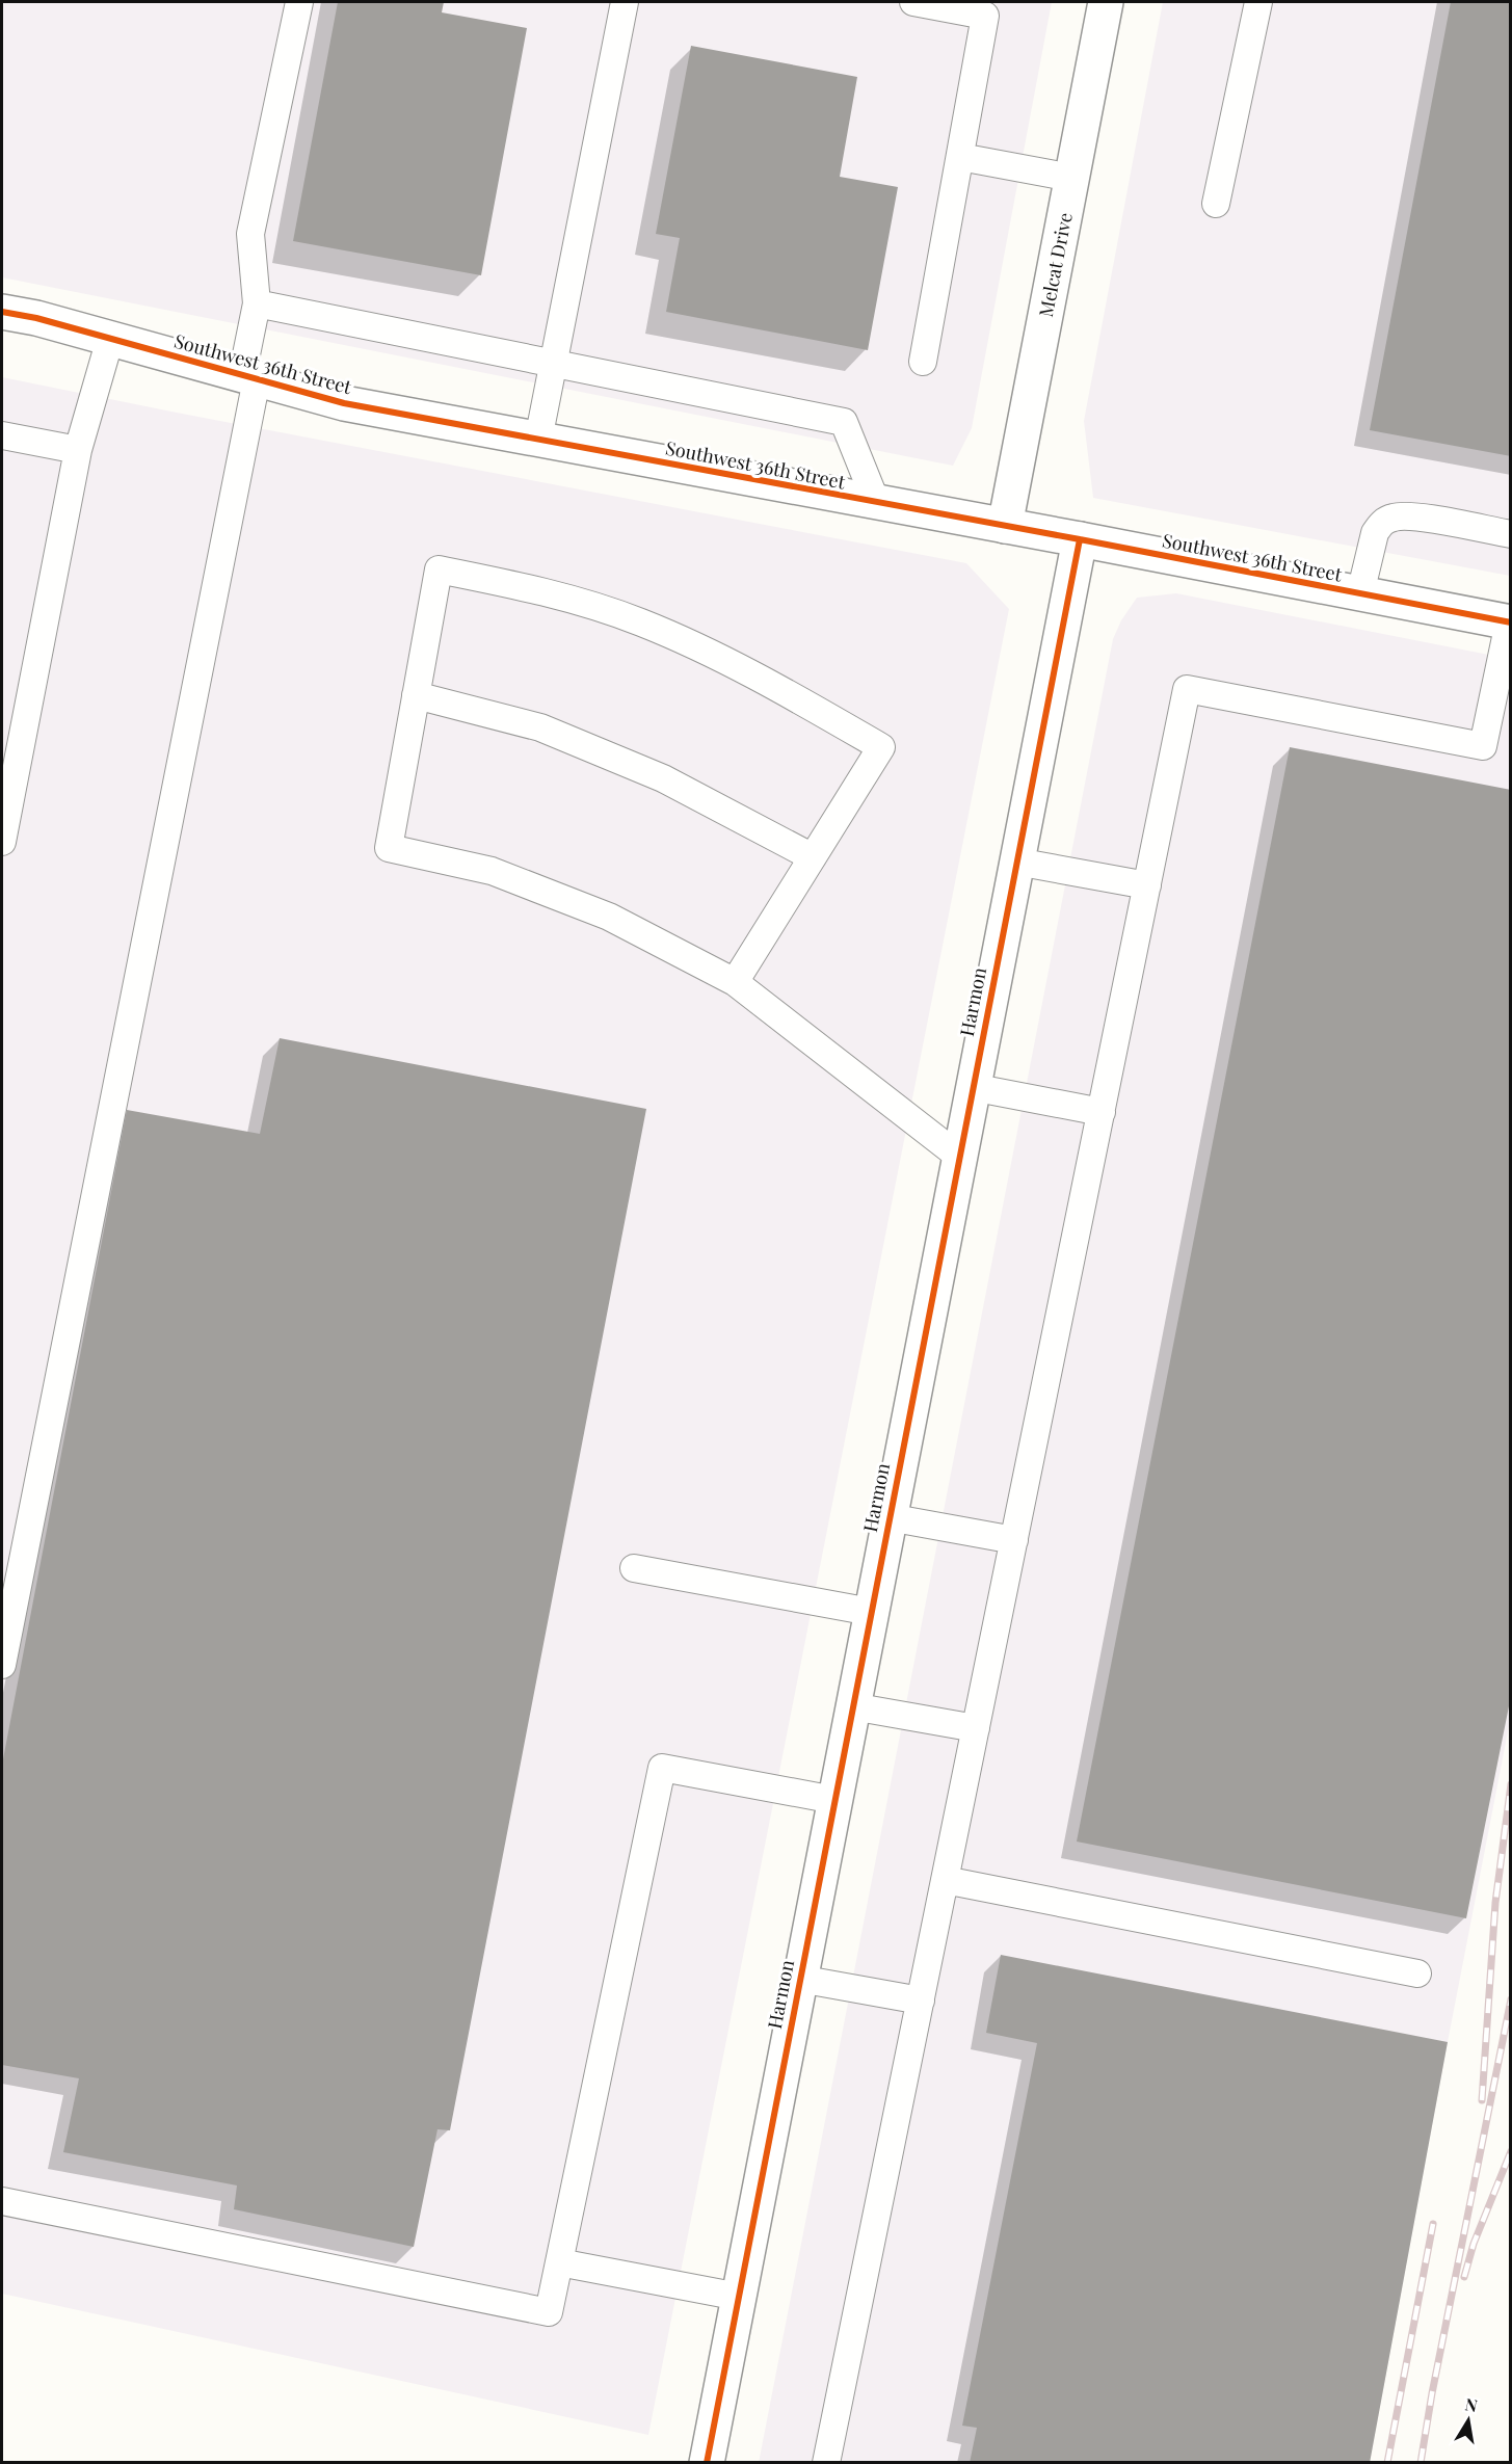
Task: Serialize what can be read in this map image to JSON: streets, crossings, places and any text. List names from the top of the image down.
{
  "streets": {
    "street": ["Melcat Drive", "Southwest 36th Street", "Harmon"]
  },
  "crossings": [
    ["Melcat Drive", "Southwest 36th Street"],
    ["Southwest 36th Street", "Harmon"]
  ],
  "north": "top"
}
